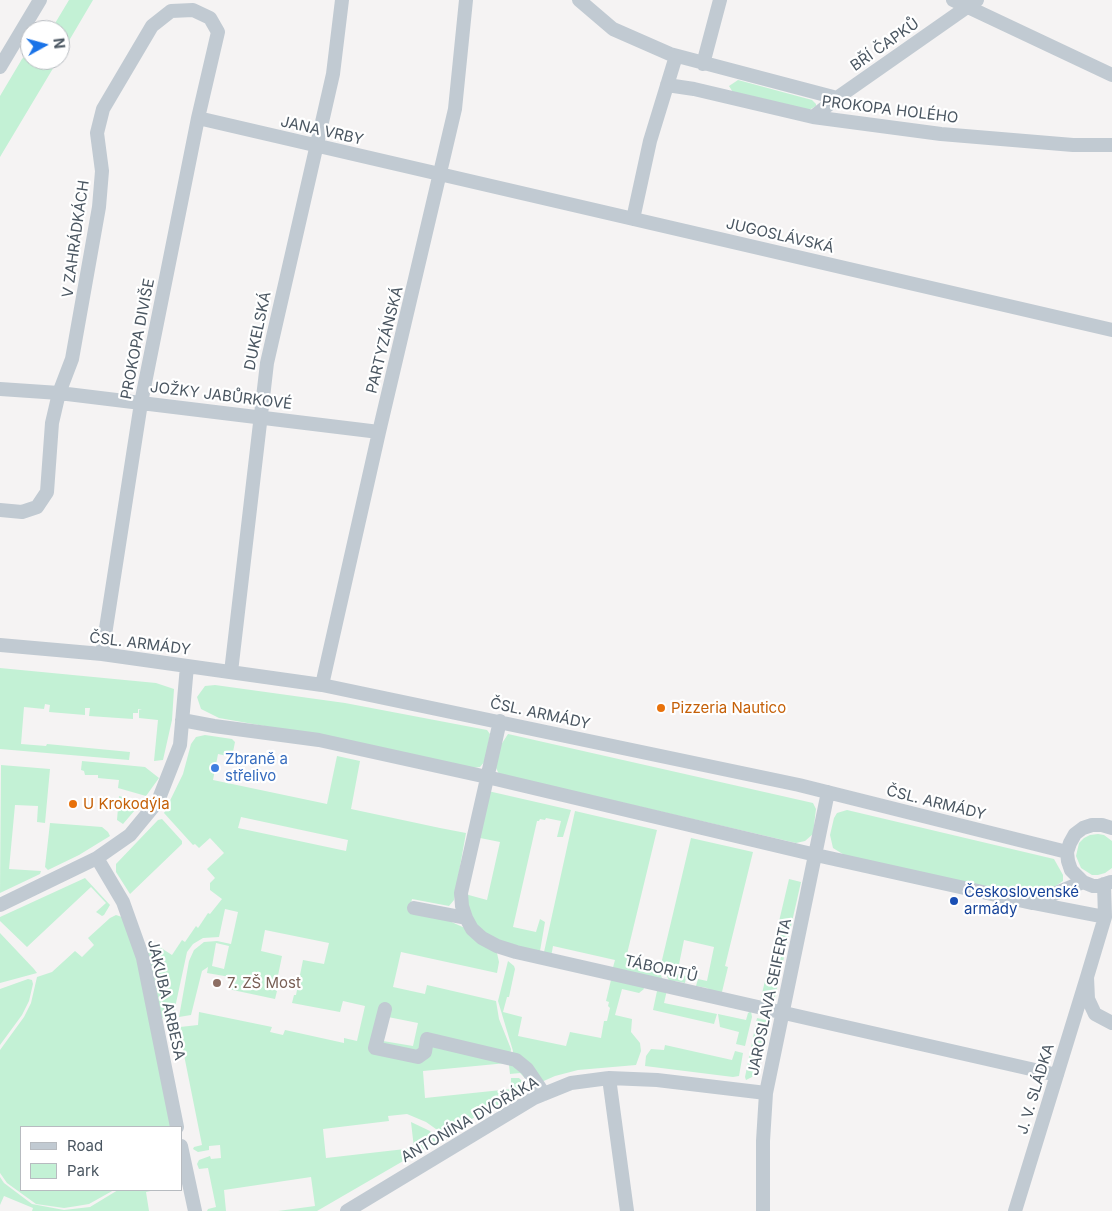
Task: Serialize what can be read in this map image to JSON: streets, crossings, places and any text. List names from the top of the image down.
{
  "streets": {
    "street": [
      "BŘÍ ČAPKŮ",
      "PROKOPA HOLÉHO",
      "JANA VRBY",
      "JUGOSLÁVSKÁ",
      "V ZAHRÁDKÁCH",
      "DUKELSKÁ",
      "PROKOPA DIVIŠE",
      "PARTYZÁNSKÁ",
      "JOŽKY JABŮRKOVÉ",
      "ČSL. ARMÁDY",
      "TÁBORITŮ",
      "JAROSLAVA SEIFERTA",
      "JAKUBA ARBESA",
      "J. V. SLÁDKA",
      "ANTONÍNA DVOŘÁKA"
    ]
  },
  "crossings": [
    ["BŘÍ ČAPKŮ", "PROKOPA HOLÉHO"],
    ["JANA VRBY", "JUGOSLÁVSKÁ"],
    ["JANA VRBY", "DUKELSKÁ"],
    ["JANA VRBY", "PROKOPA DIVIŠE"],
    ["JANA VRBY", "PARTYZÁNSKÁ"],
    ["JUGOSLÁVSKÁ", "PARTYZÁNSKÁ"],
    ["V ZAHRÁDKÁCH", "PROKOPA DIVIŠE"],
    ["V ZAHRÁDKÁCH", "JOŽKY JABŮRKOVÉ"],
    ["DUKELSKÁ", "JOŽKY JABŮRKOVÉ"],
    ["DUKELSKÁ", "ČSL. ARMÁDY"],
    ["PROKOPA DIVIŠE", "JOŽKY JABŮRKOVÉ"],
    ["PROKOPA DIVIŠE", "ČSL. ARMÁDY"],
    ["PARTYZÁNSKÁ", "JOŽKY JABŮRKOVÉ"],
    ["PARTYZÁNSKÁ", "ČSL. ARMÁDY"],
    ["ČSL. ARMÁDY", "TÁBORITŮ"],
    ["ČSL. ARMÁDY", "JAROSLAVA SEIFERTA"],
    ["TÁBORITŮ", "JAROSLAVA SEIFERTA"],
    ["TÁBORITŮ", "J. V. SLÁDKA"],
    ["JAROSLAVA SEIFERTA", "ANTONÍNA DVOŘÁKA"]
  ],
  "places": [
    "Pizzeria Nautico",
    "Zbraně a střelivo",
    "U Krokodýla",
    "Československé armády",
    "7. ZŠ Most"
  ],
  "legend": ["Road", "Park"],
  "north": "right"
}
